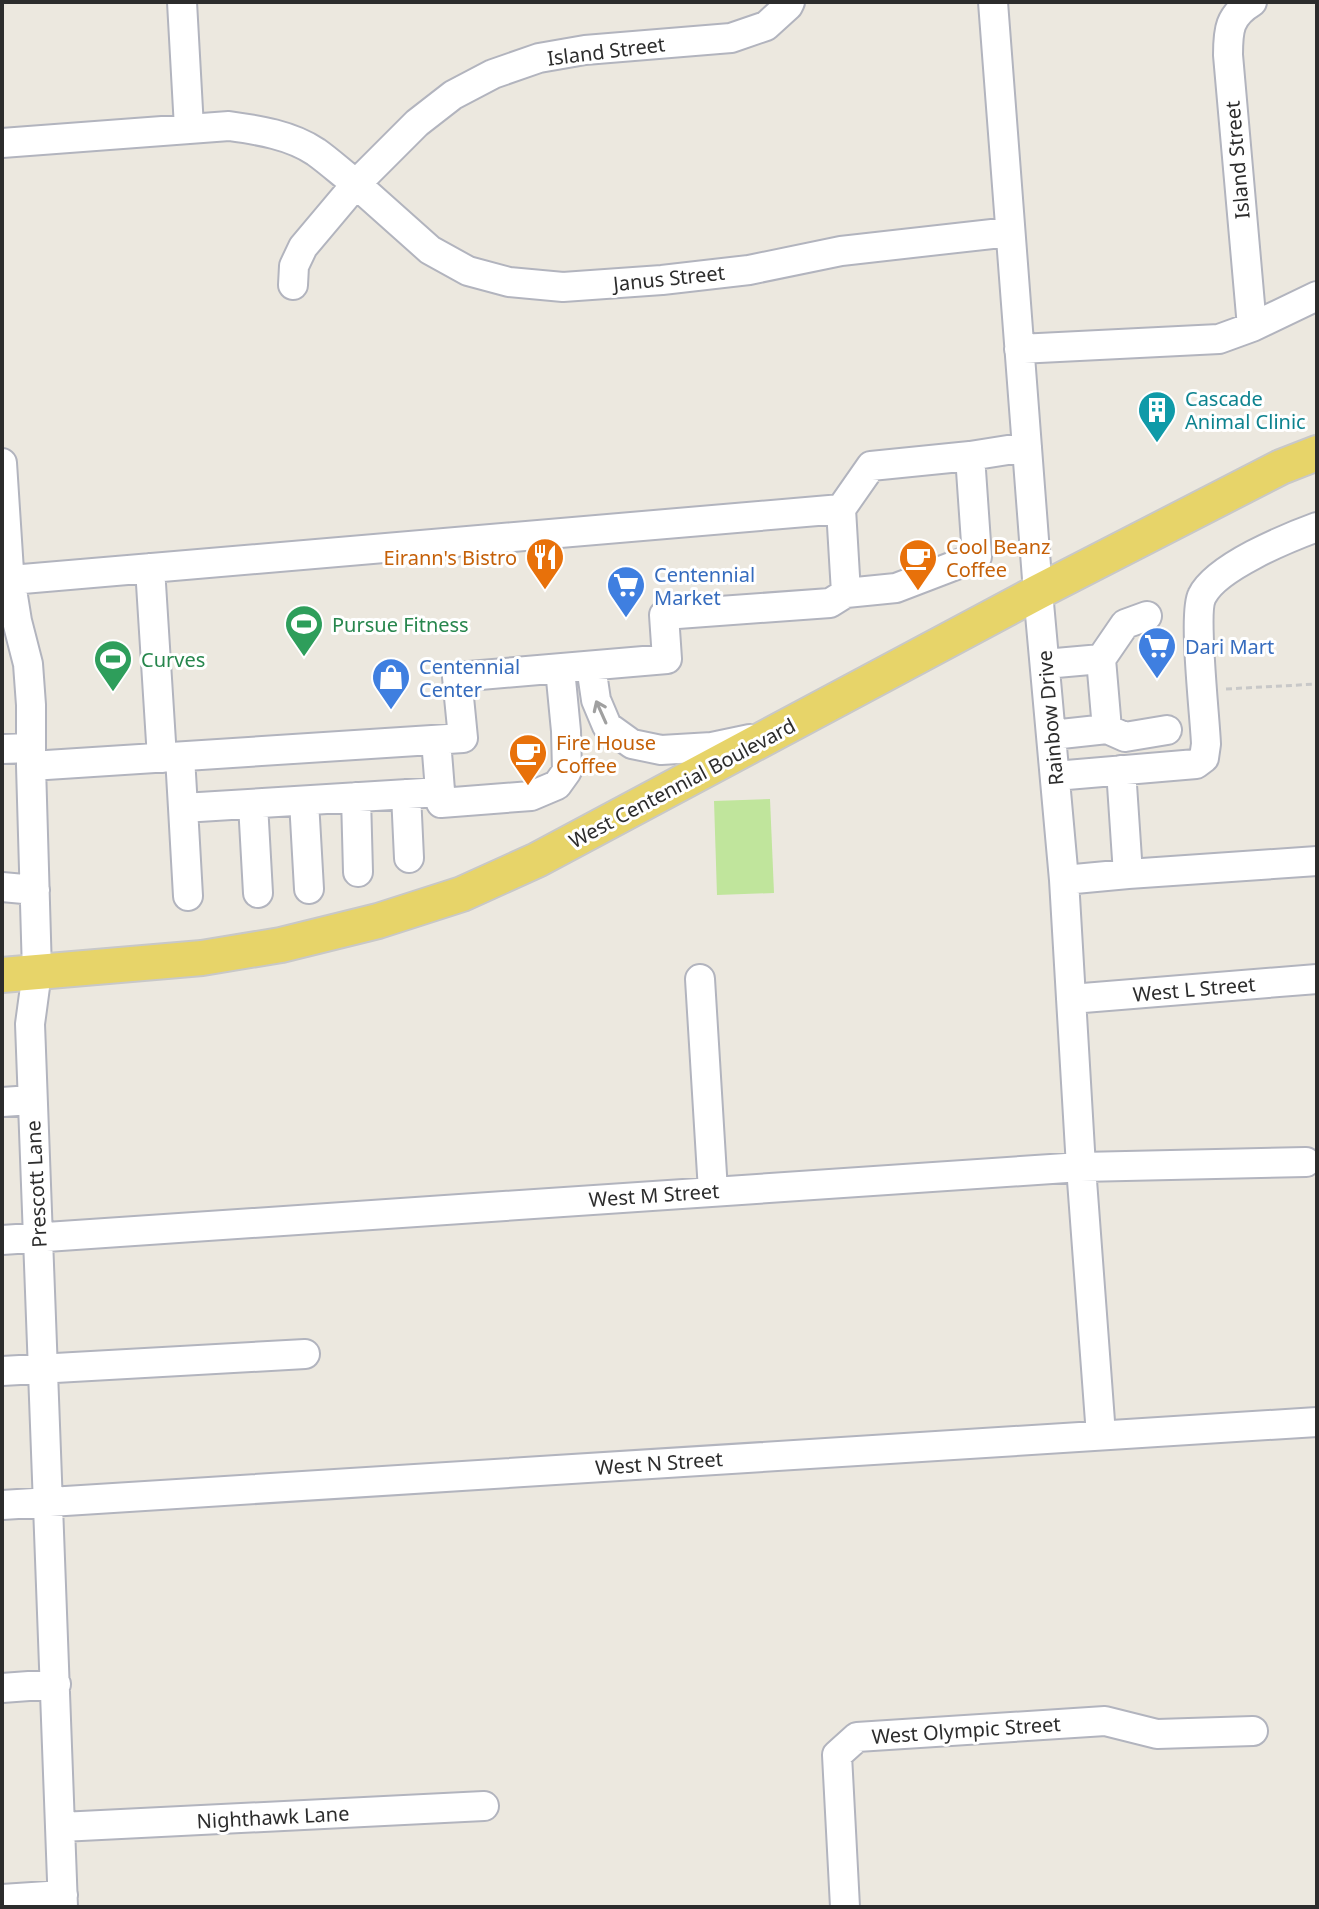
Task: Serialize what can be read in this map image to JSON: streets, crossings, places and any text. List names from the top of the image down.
{
  "streets": {
    "main road": ["West Centennial Boulevard"],
    "street": [
      "Island Street",
      "Janus Street",
      "Rainbow Drive",
      "West L Street",
      "Prescott Lane",
      "West M Street",
      "West N Street",
      "West Olympic Street",
      "Nighthawk Lane"
    ]
  },
  "crossings": [
    ["Island Street", "Janus Street"],
    ["Janus Street", "Rainbow Drive"],
    ["Rainbow Drive", "West Centennial Boulevard"],
    ["Rainbow Drive", "West L Street"],
    ["Rainbow Drive", "West M Street"],
    ["Rainbow Drive", "West N Street"],
    ["West Centennial Boulevard", "Prescott Lane"],
    ["Prescott Lane", "West M Street"],
    ["Prescott Lane", "West N Street"],
    ["Prescott Lane", "Nighthawk Lane"]
  ],
  "places": {
    "building": ["Cascade Animal Clinic"],
    "restaurant": ["Eirann's Bistro"],
    "cafe": ["Cool Beanz Coffee", "Fire House Coffee"],
    "supermarket": ["Centennial Market", "Dari Mart"],
    "sports": ["Pursue Fitness", "Curves"],
    "shop": ["Centennial Center"]
  }
}
